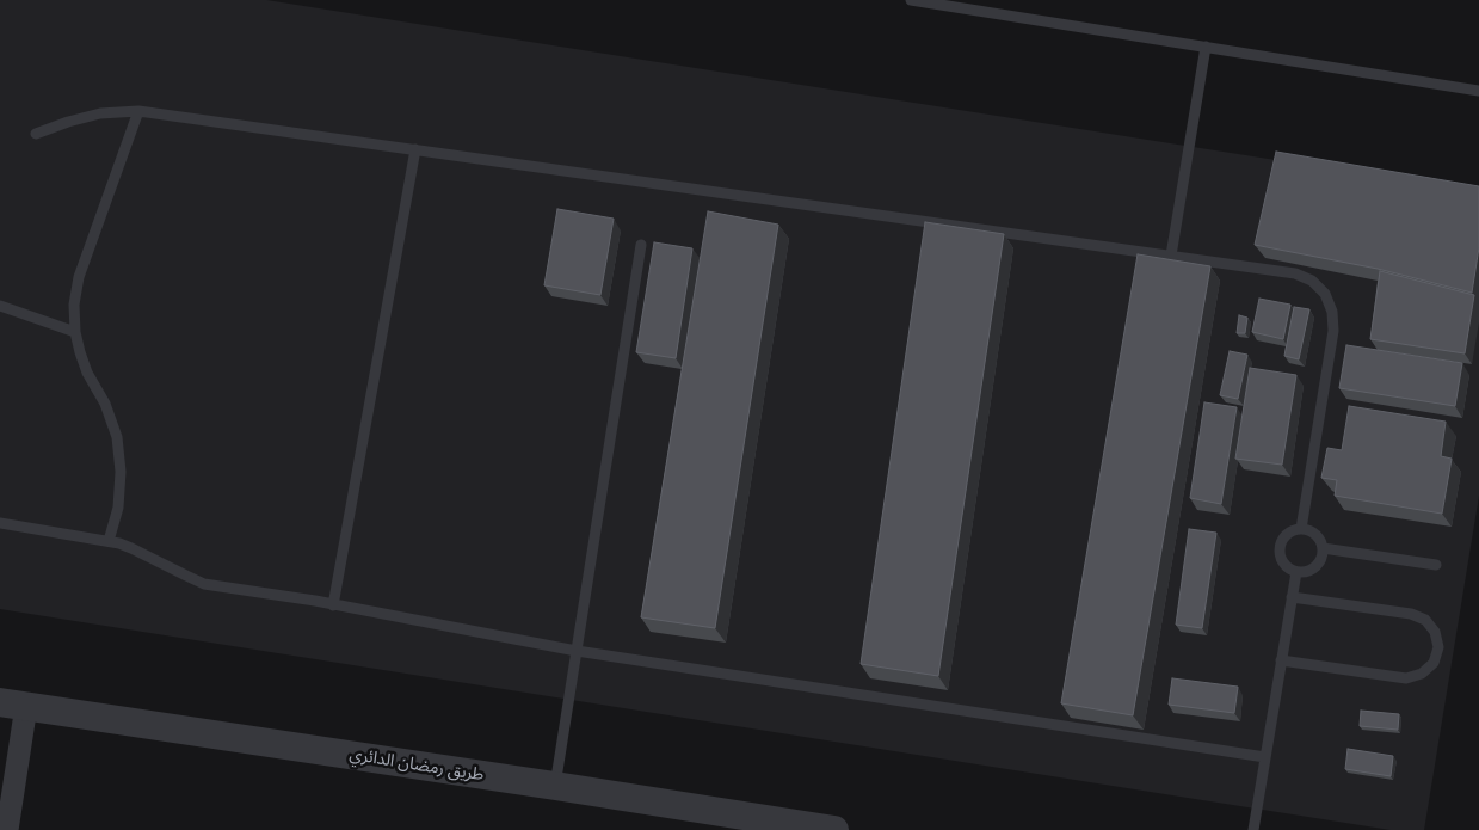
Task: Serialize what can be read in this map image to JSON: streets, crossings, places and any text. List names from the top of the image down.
{
  "streets": {
    "street": ["طريق رمضان الدائري"]
  }
}
